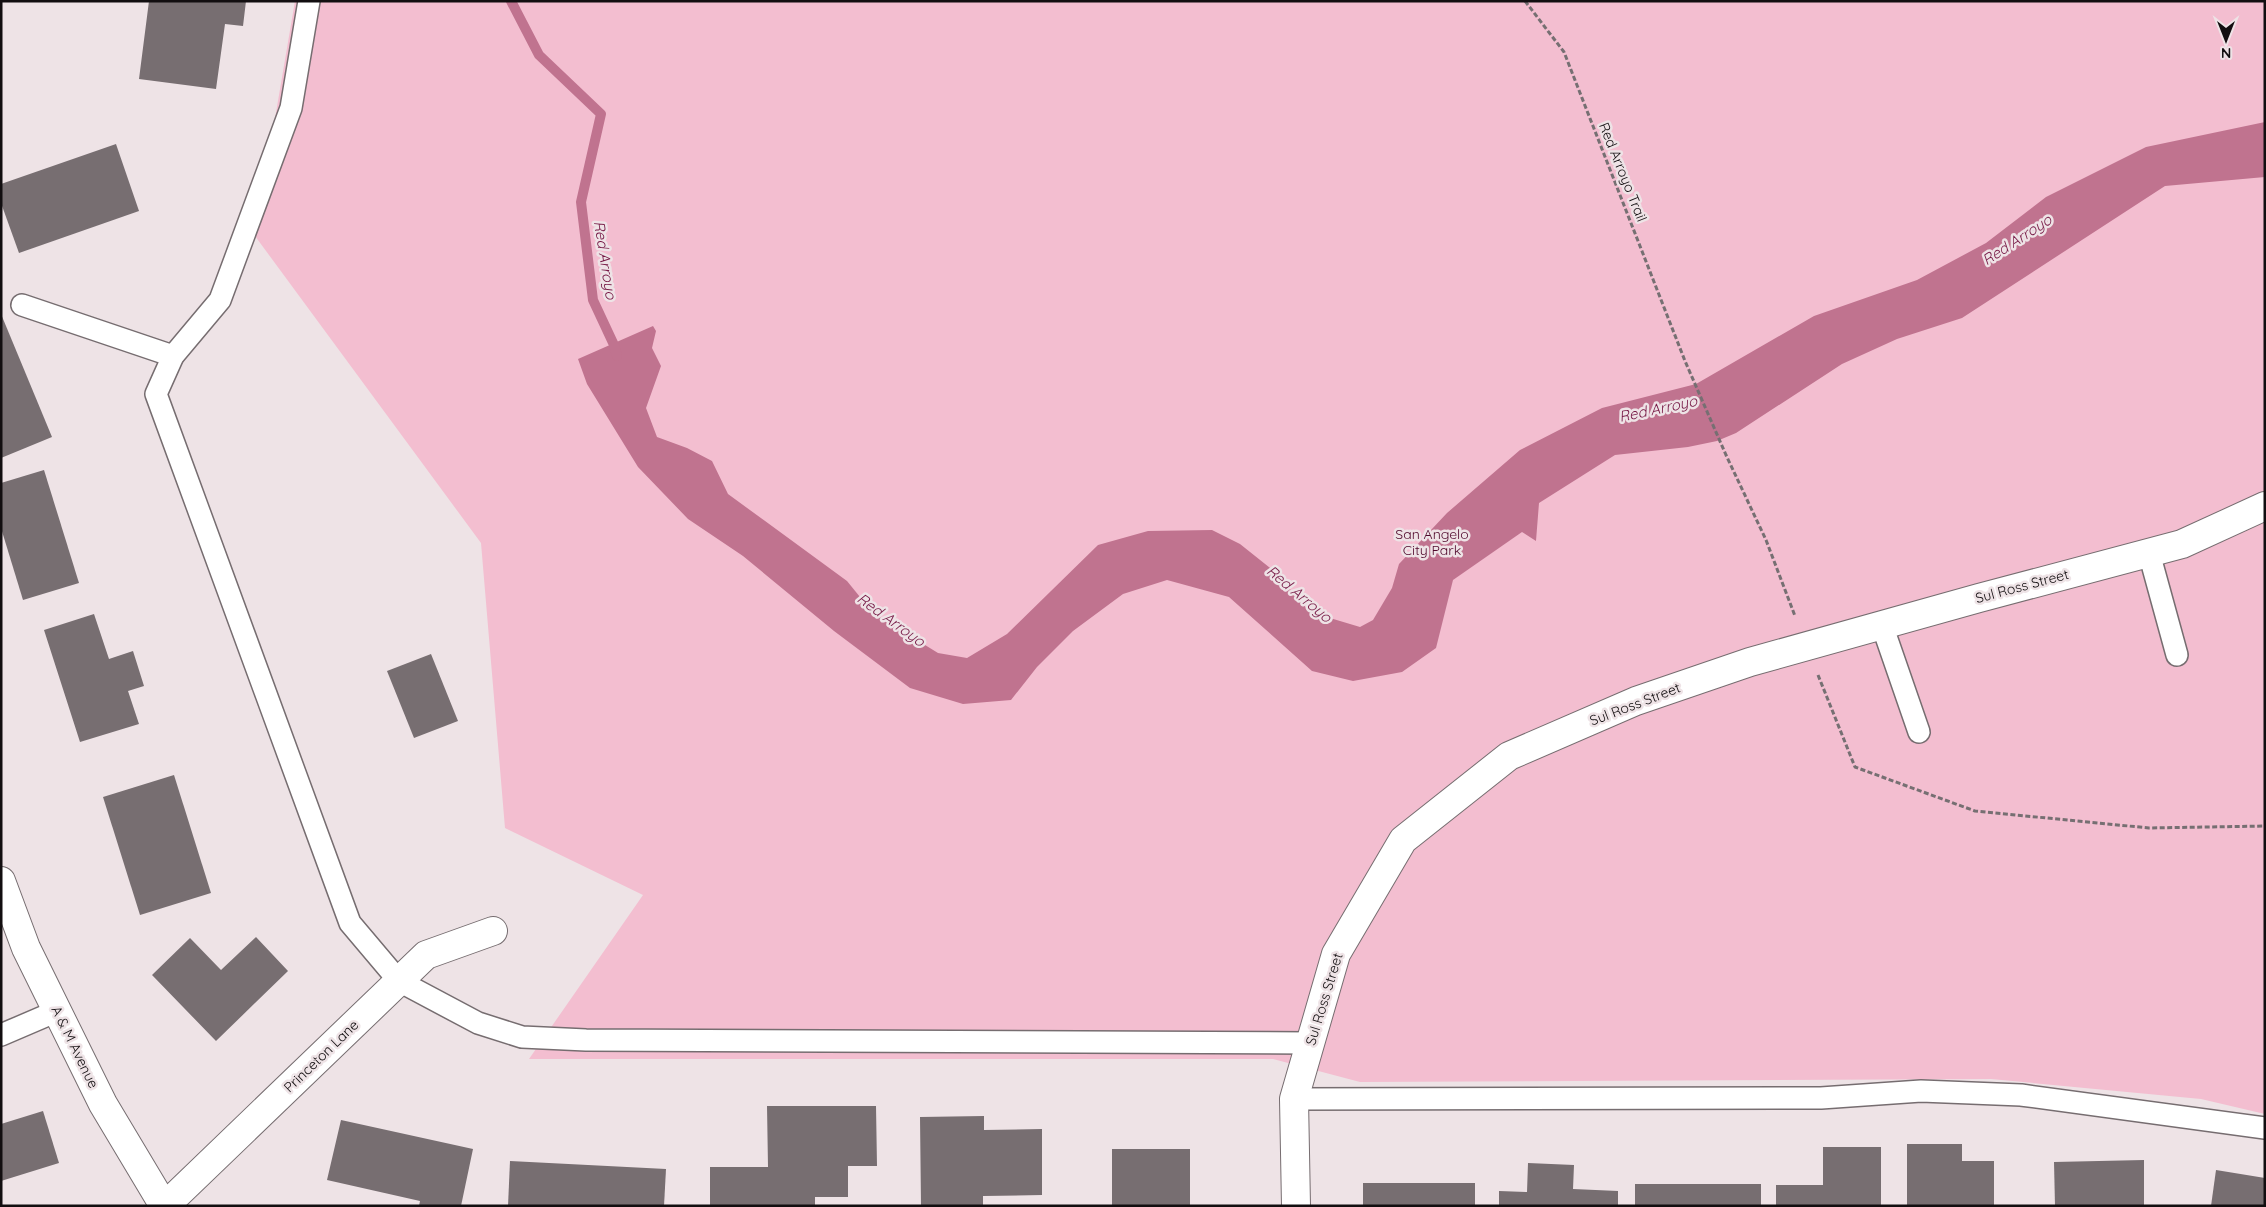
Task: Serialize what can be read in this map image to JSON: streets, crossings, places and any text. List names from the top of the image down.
{
  "streets": {
    "street": ["Sul Ross Street", "A & M Avenue", "Princeton Lane"],
    "path": ["Red Arroyo Trail"]
  },
  "crossings": [
    ["A & M Avenue", "Princeton Lane"]
  ],
  "water": ["Red Arroyo"],
  "parks": ["San Angelo City Park"],
  "north": "bottom"
}
